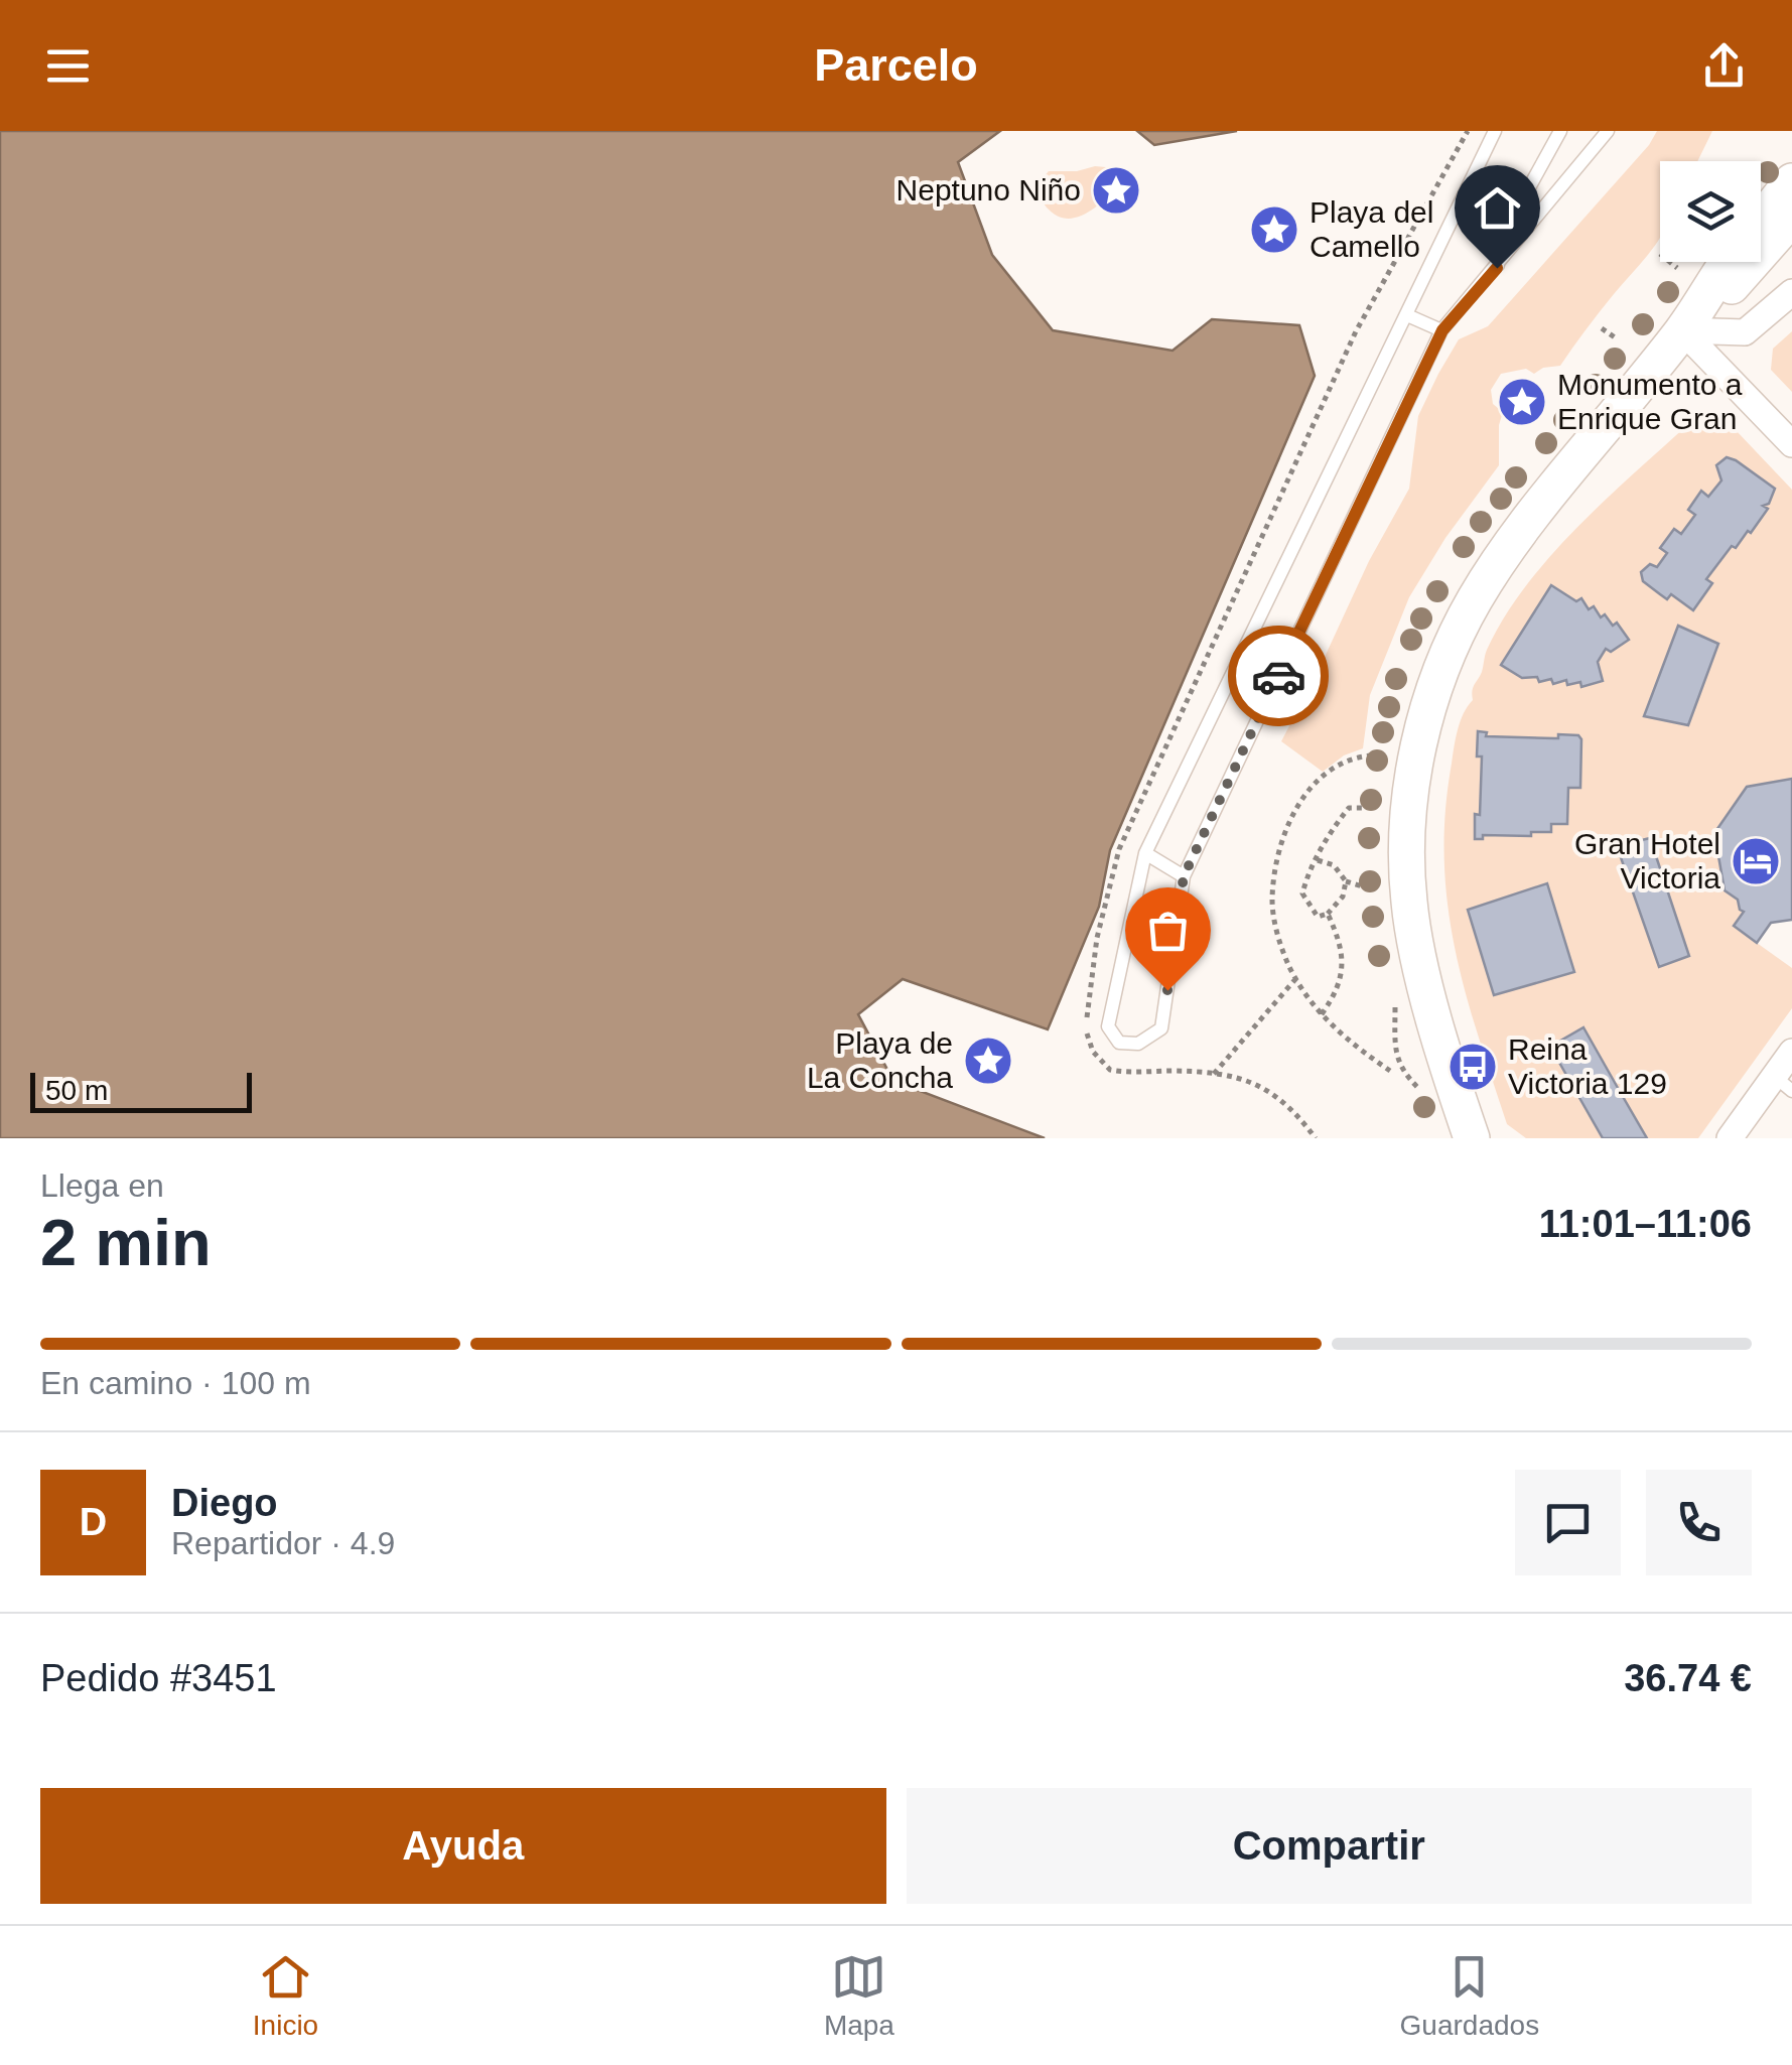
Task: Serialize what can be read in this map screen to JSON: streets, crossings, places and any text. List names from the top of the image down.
{
  "places": {
    "place": [
      "Neptuno Niño",
      "Playa del Camello",
      "Monumento a Enrique Gran",
      "Playa de La Concha"
    ],
    "hotel": ["Gran Hotel Victoria"],
    "bus stop": ["Reina Victoria 129"]
  },
  "scale_bar": "50 m",
  "page": {
    "header": "Parcelo",
    "scale": "50 m",
    "heading": ["2 min", "Llega en", "11:01–11:06"],
    "panel": [
      "Diego",
      "Repartidor · 4.9",
      "Pedido #3451",
      "36.74 €"
    ],
    "bar": "En camino · 100 m",
    "round": "D",
    "buttons": ["Ayuda", "Compartir"],
    "tabs": ["Inicio", "Mapa", "Guardados"]
  }
}
